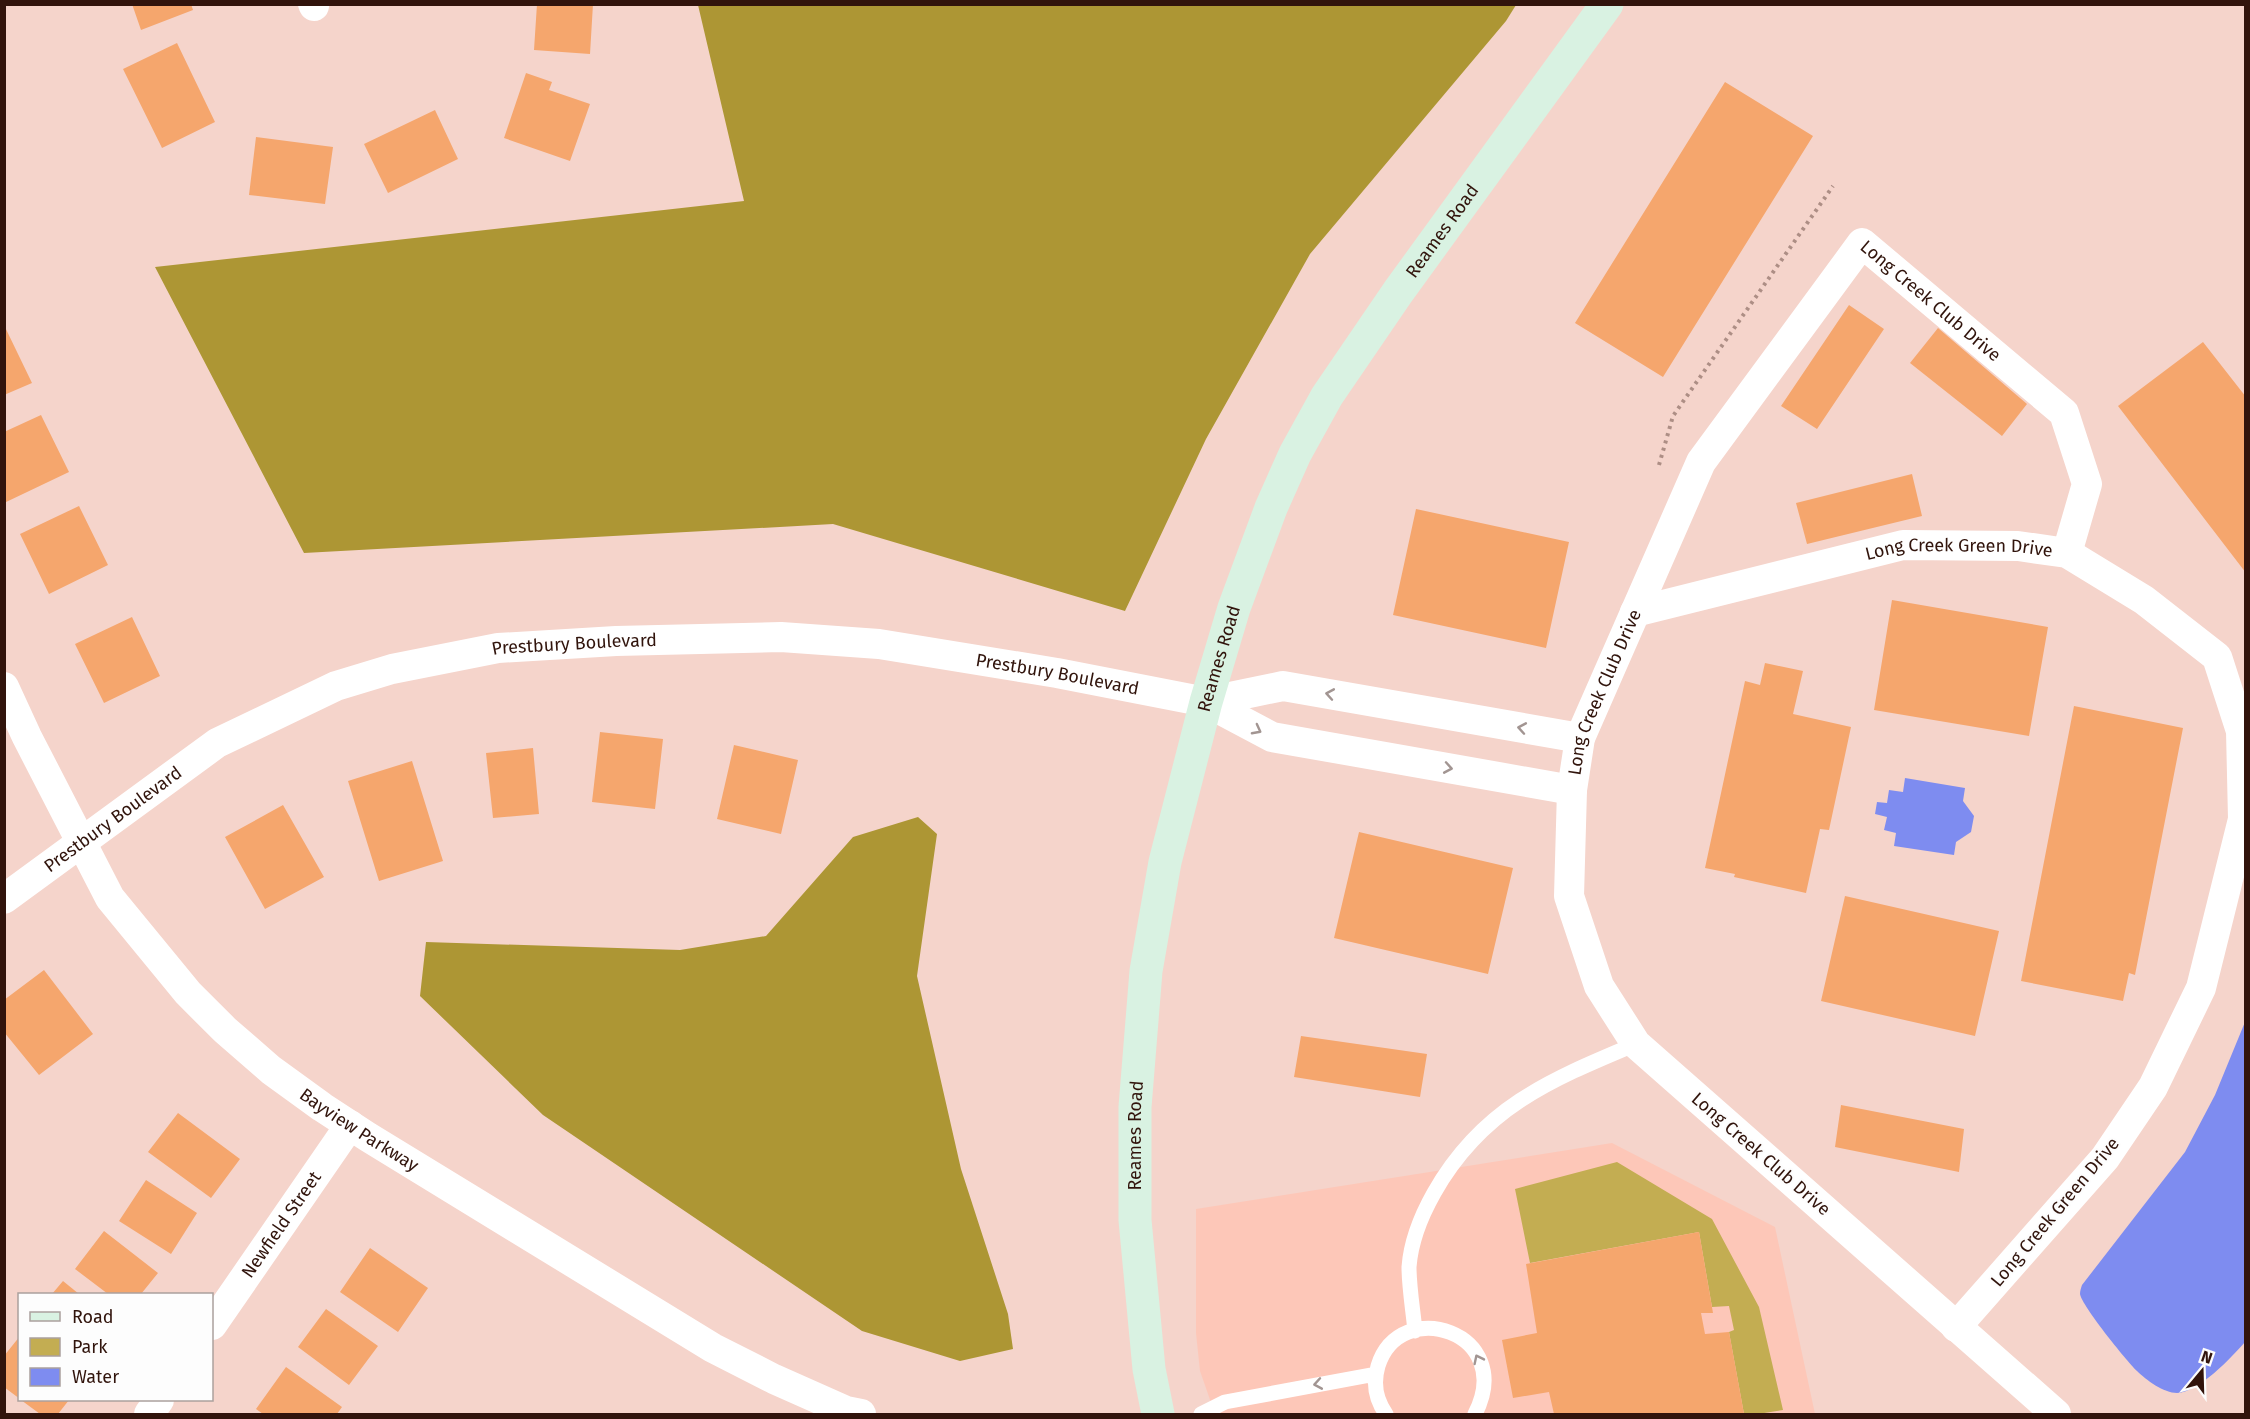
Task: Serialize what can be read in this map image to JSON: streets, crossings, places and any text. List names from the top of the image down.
{
  "streets": {
    "main road": ["Reames Road"],
    "street": [
      "Long Creek Club Drive",
      "Long Creek Green Drive",
      "Prestbury Boulevard",
      "Bayview Parkway",
      "Newfield Street"
    ]
  },
  "crossings": [
    ["Reames Road", "Prestbury Boulevard"],
    ["Long Creek Club Drive", "Long Creek Green Drive"],
    ["Long Creek Club Drive", "Prestbury Boulevard"],
    ["Prestbury Boulevard", "Bayview Parkway"],
    ["Bayview Parkway", "Newfield Street"]
  ],
  "legend": ["Road", "Park", "Water"],
  "north": "top"
}
